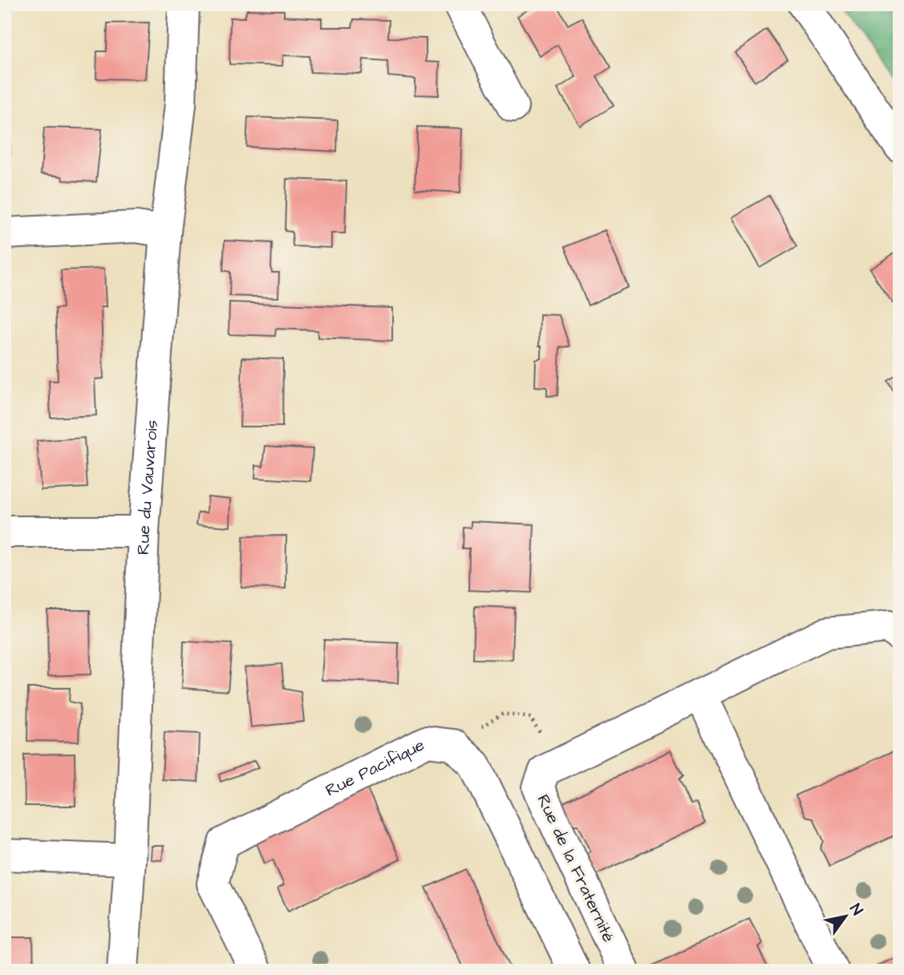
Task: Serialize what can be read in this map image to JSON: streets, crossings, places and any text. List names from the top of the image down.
{
  "streets": {
    "street": ["Rue du Vauvarois", "Rue Pacifique", "Rue de la Fraternité"]
  },
  "north": "top right"
}
